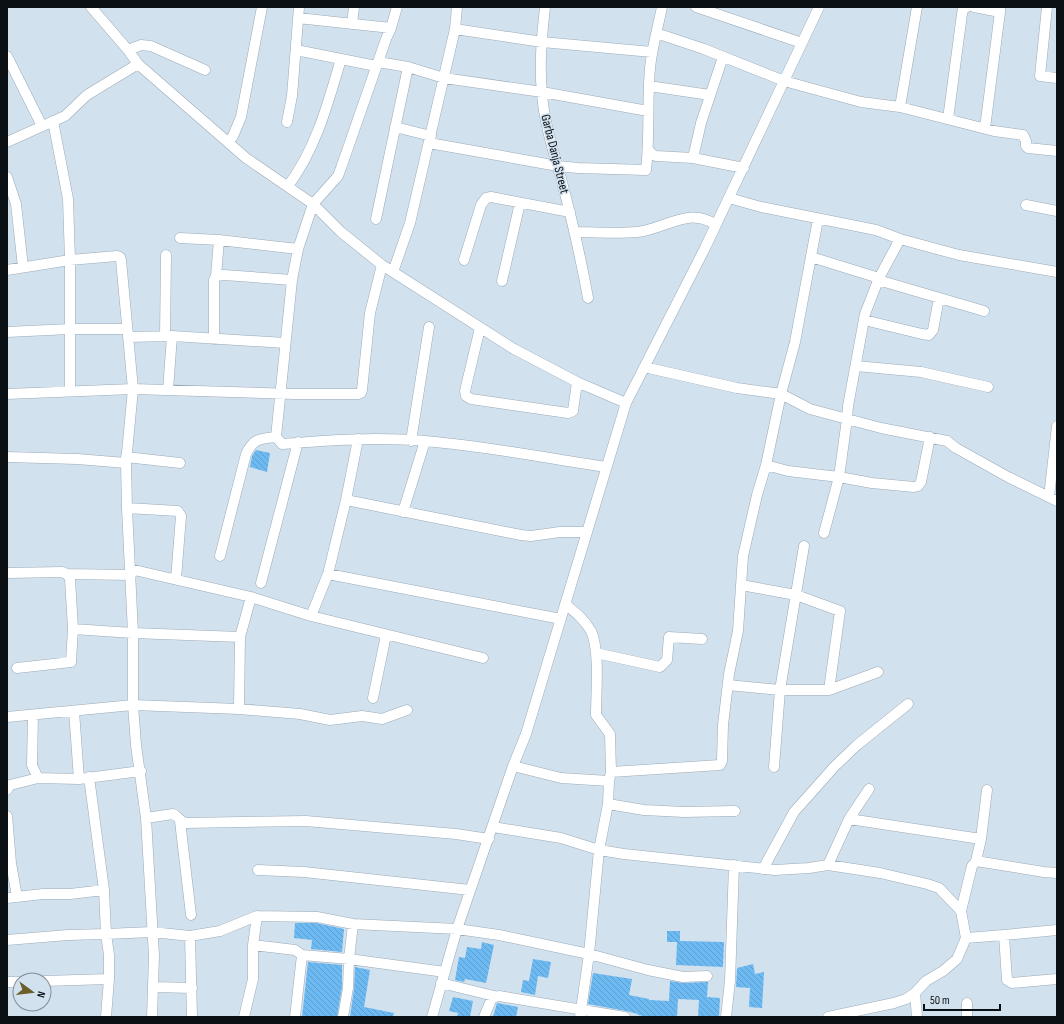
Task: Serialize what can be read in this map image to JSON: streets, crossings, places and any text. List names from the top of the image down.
{
  "streets": {
    "street": ["Garba Danja Street"]
  },
  "scale_bar": "50 m",
  "north": "right"
}
